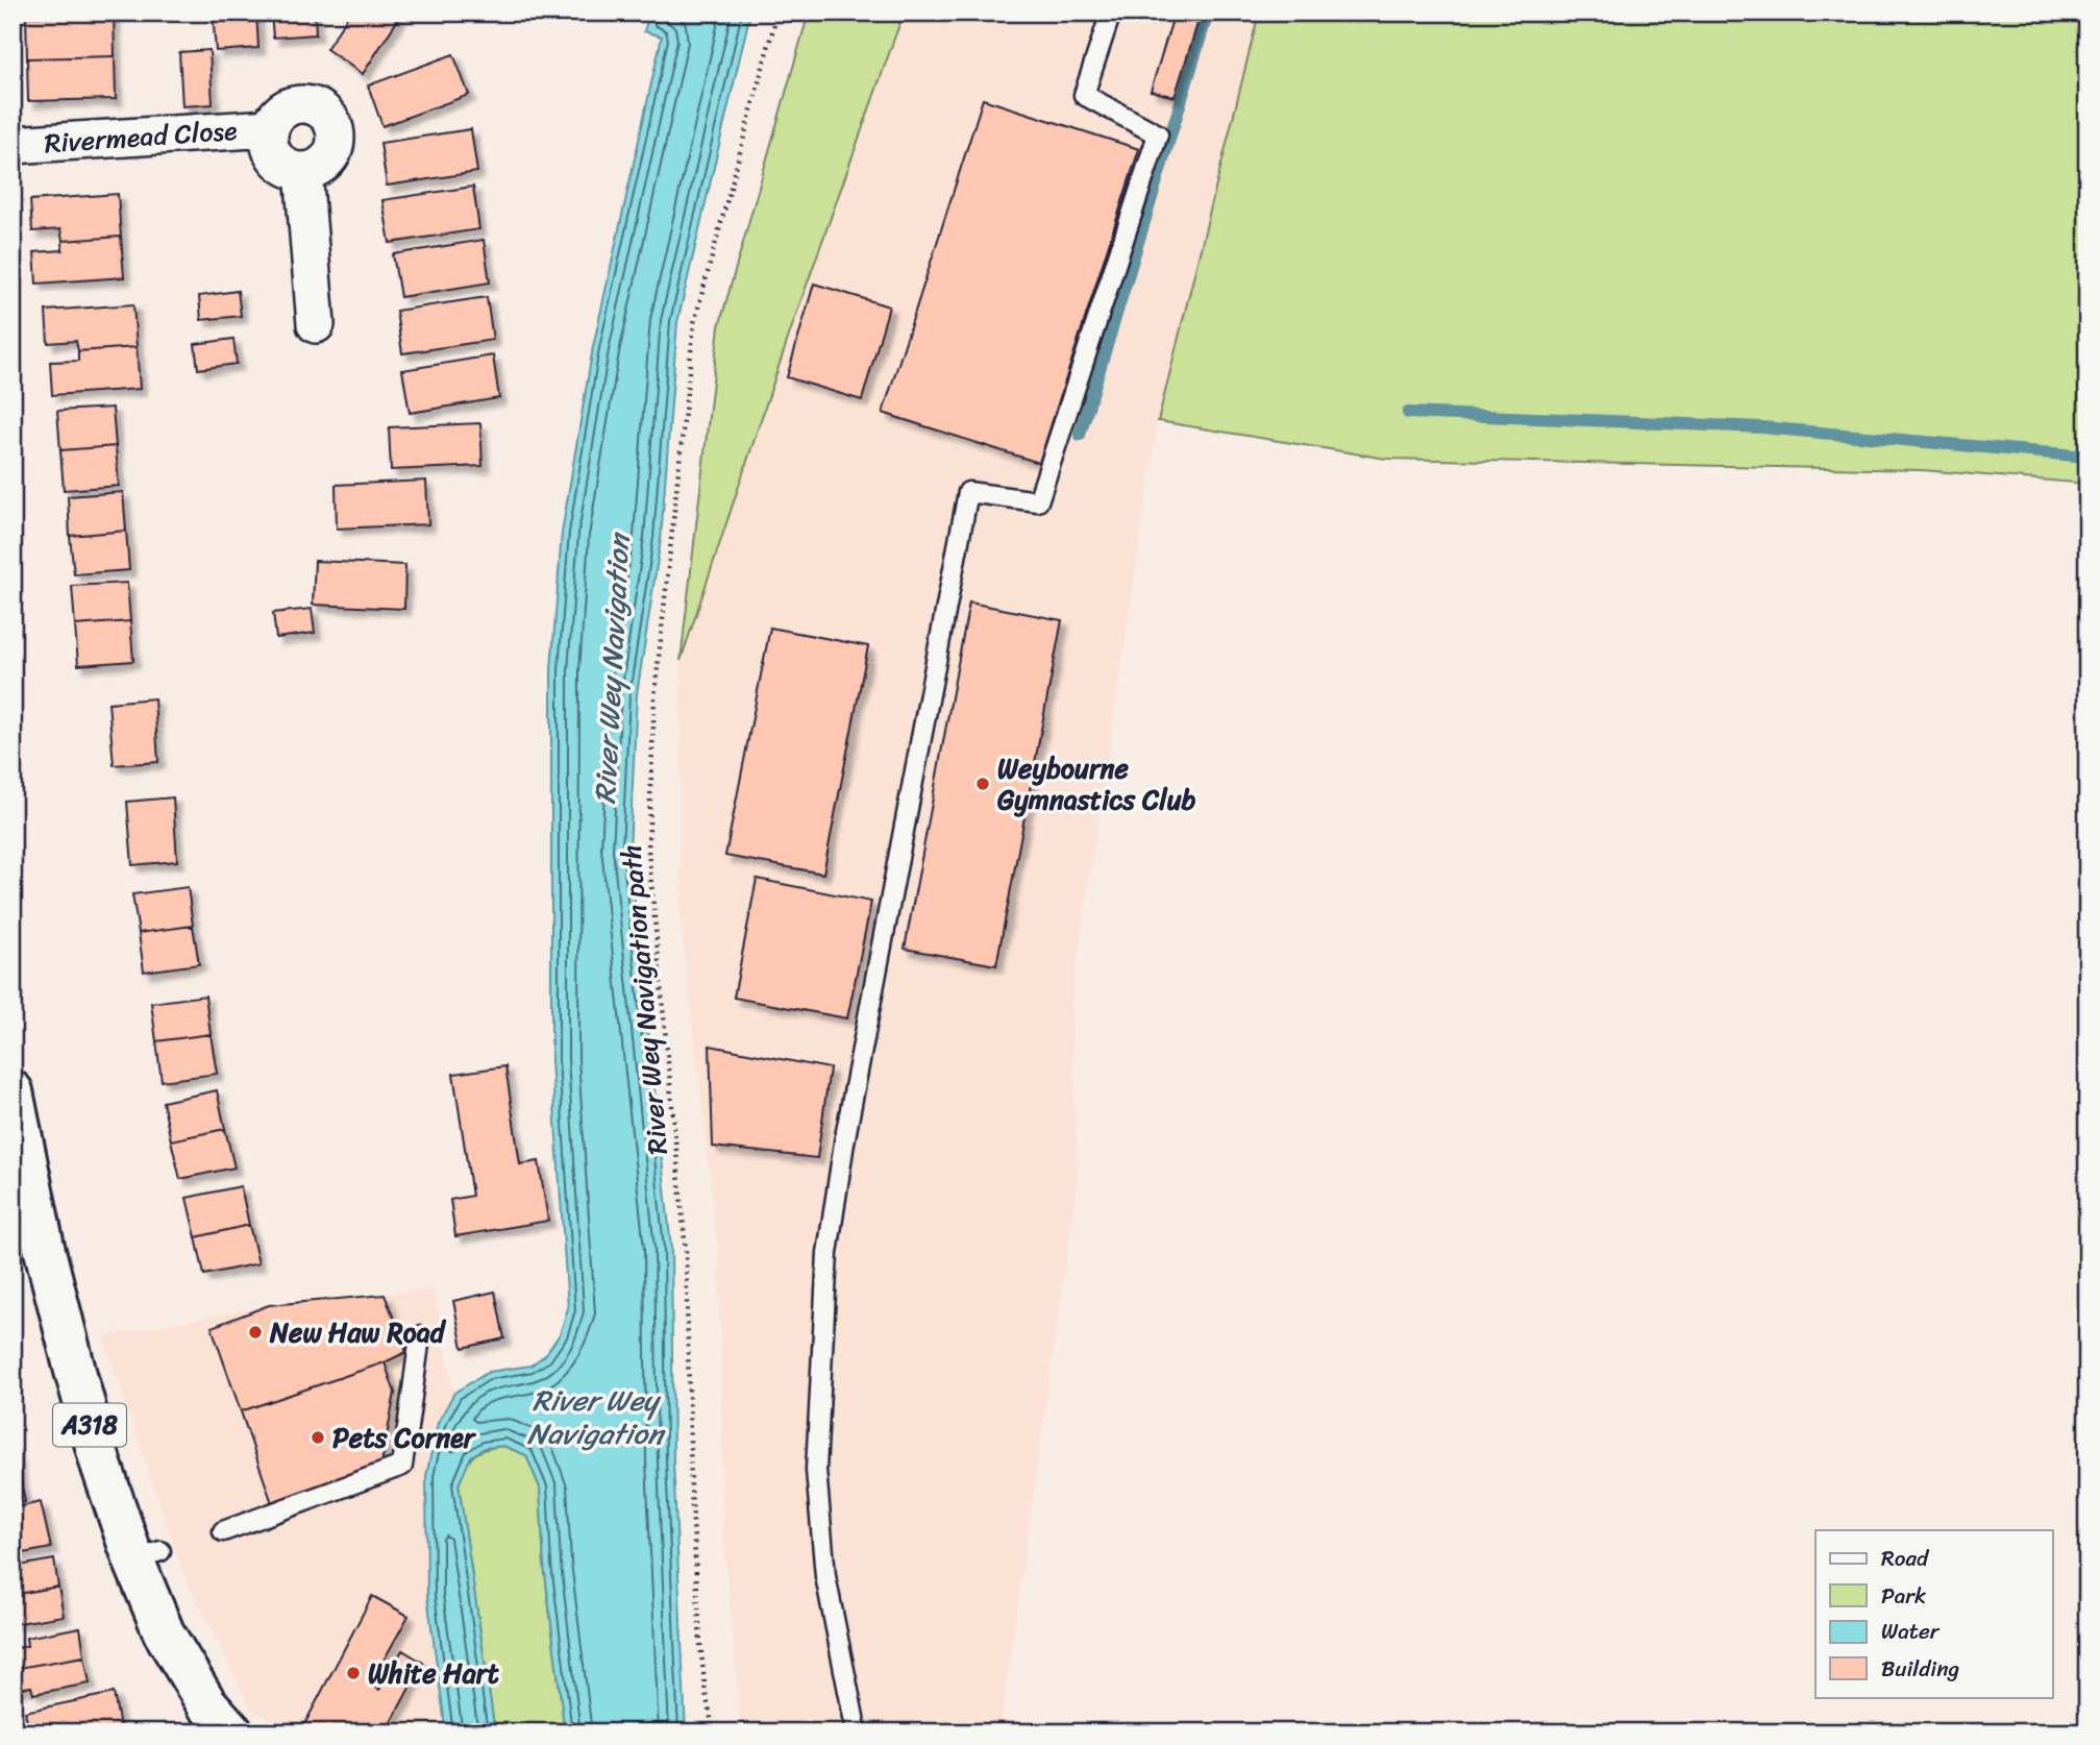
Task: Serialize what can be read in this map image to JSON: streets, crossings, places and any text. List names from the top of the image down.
{
  "streets": {
    "main road": ["A318"],
    "street": ["Rivermead Close"],
    "path": ["River Wey Navigation path"]
  },
  "water": ["River Wey Navigation"],
  "places": [
    "Weybourne Gymnastics Club",
    "New Haw Road",
    "Pets Corner",
    "White Hart"
  ],
  "legend": [
    "Road",
    "Park",
    "Water",
    "Building"
  ]
}
